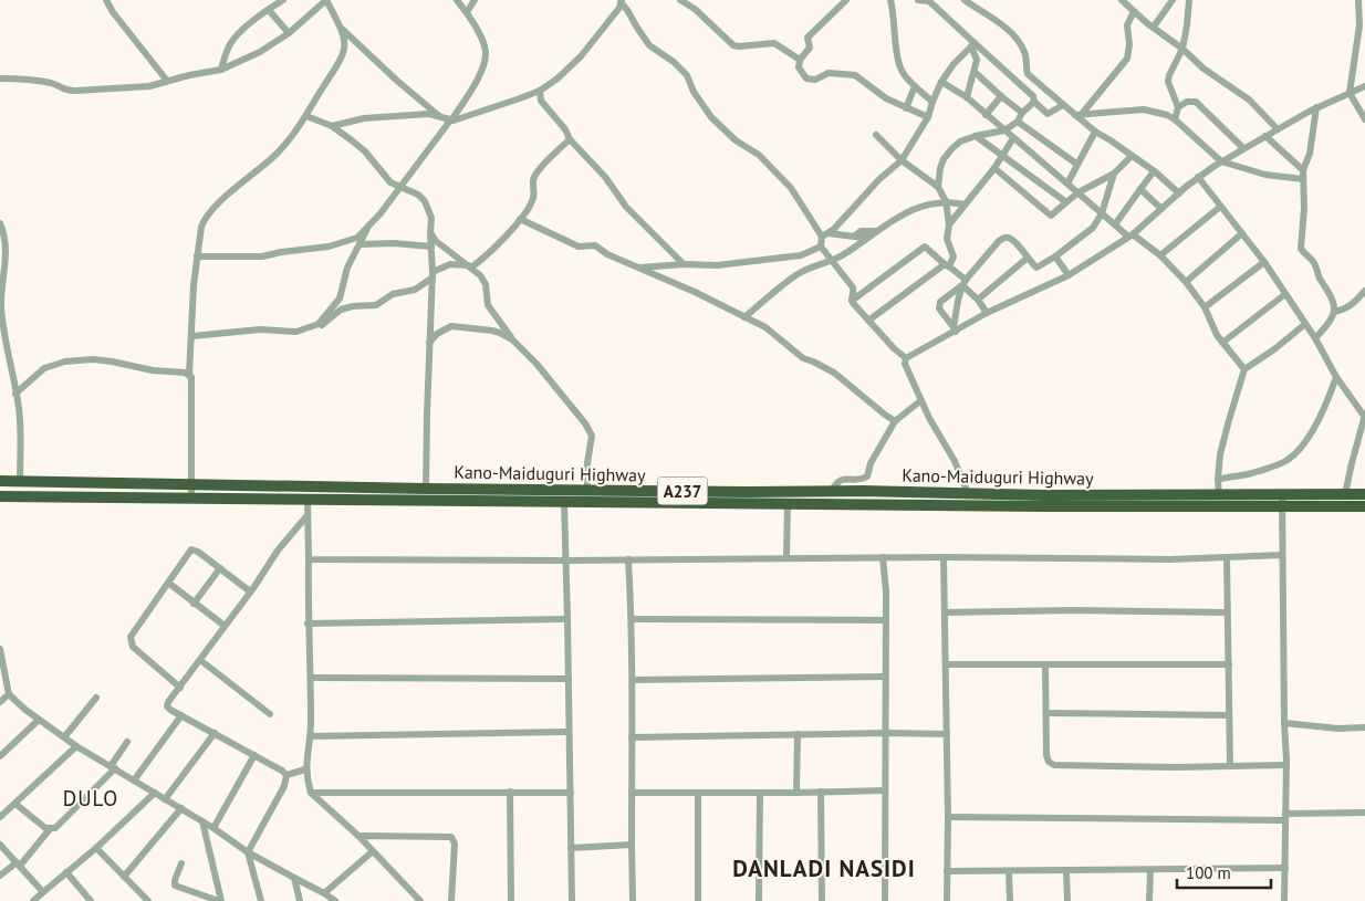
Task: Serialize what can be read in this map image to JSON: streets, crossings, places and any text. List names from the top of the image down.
{
  "streets": {
    "highway": ["Kano-Maiduguri Highway", "A237"]
  },
  "districts": ["DULO", "DANLADI NASIDI"],
  "scale_bar": "100 m"
}
